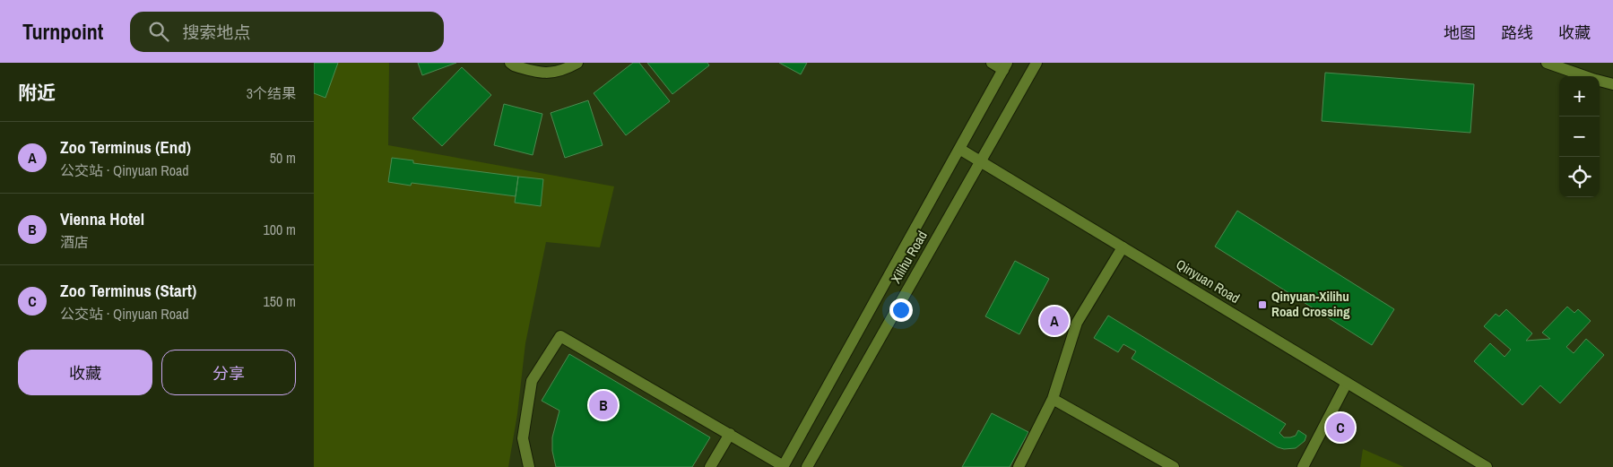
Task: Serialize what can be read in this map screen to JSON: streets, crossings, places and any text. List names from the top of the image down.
{
  "streets": {
    "street": ["Xilihu Road", "Qinyuan Road"]
  },
  "crossings": [
    ["Xilihu Road", "Qinyuan Road"]
  ],
  "places": {
    "transit": ["Qinyuan-Xilihu Road Crossing"]
  },
  "page": {
    "header": "Turnpoint",
    "search": "搜索地点",
    "nav": ["地图", "路线", "收藏"],
    "heading": ["附近", "3个结果"],
    "map_buttons": ["+", "−"],
    "list": [
      {
        "mark": "A",
        "name": "Zoo Terminus (End)",
        "note": "公交站 · Qinyuan Road",
        "value": "50 m"
      },
      {
        "mark": "B",
        "name": "Vienna Hotel",
        "note": "酒店",
        "value": "100 m"
      },
      {
        "mark": "C",
        "name": "Zoo Terminus (Start)",
        "note": "公交站 · Qinyuan Road",
        "value": "150 m"
      }
    ],
    "pins": ["A", "B", "C"],
    "buttons": ["收藏", "分享"]
  }
}
